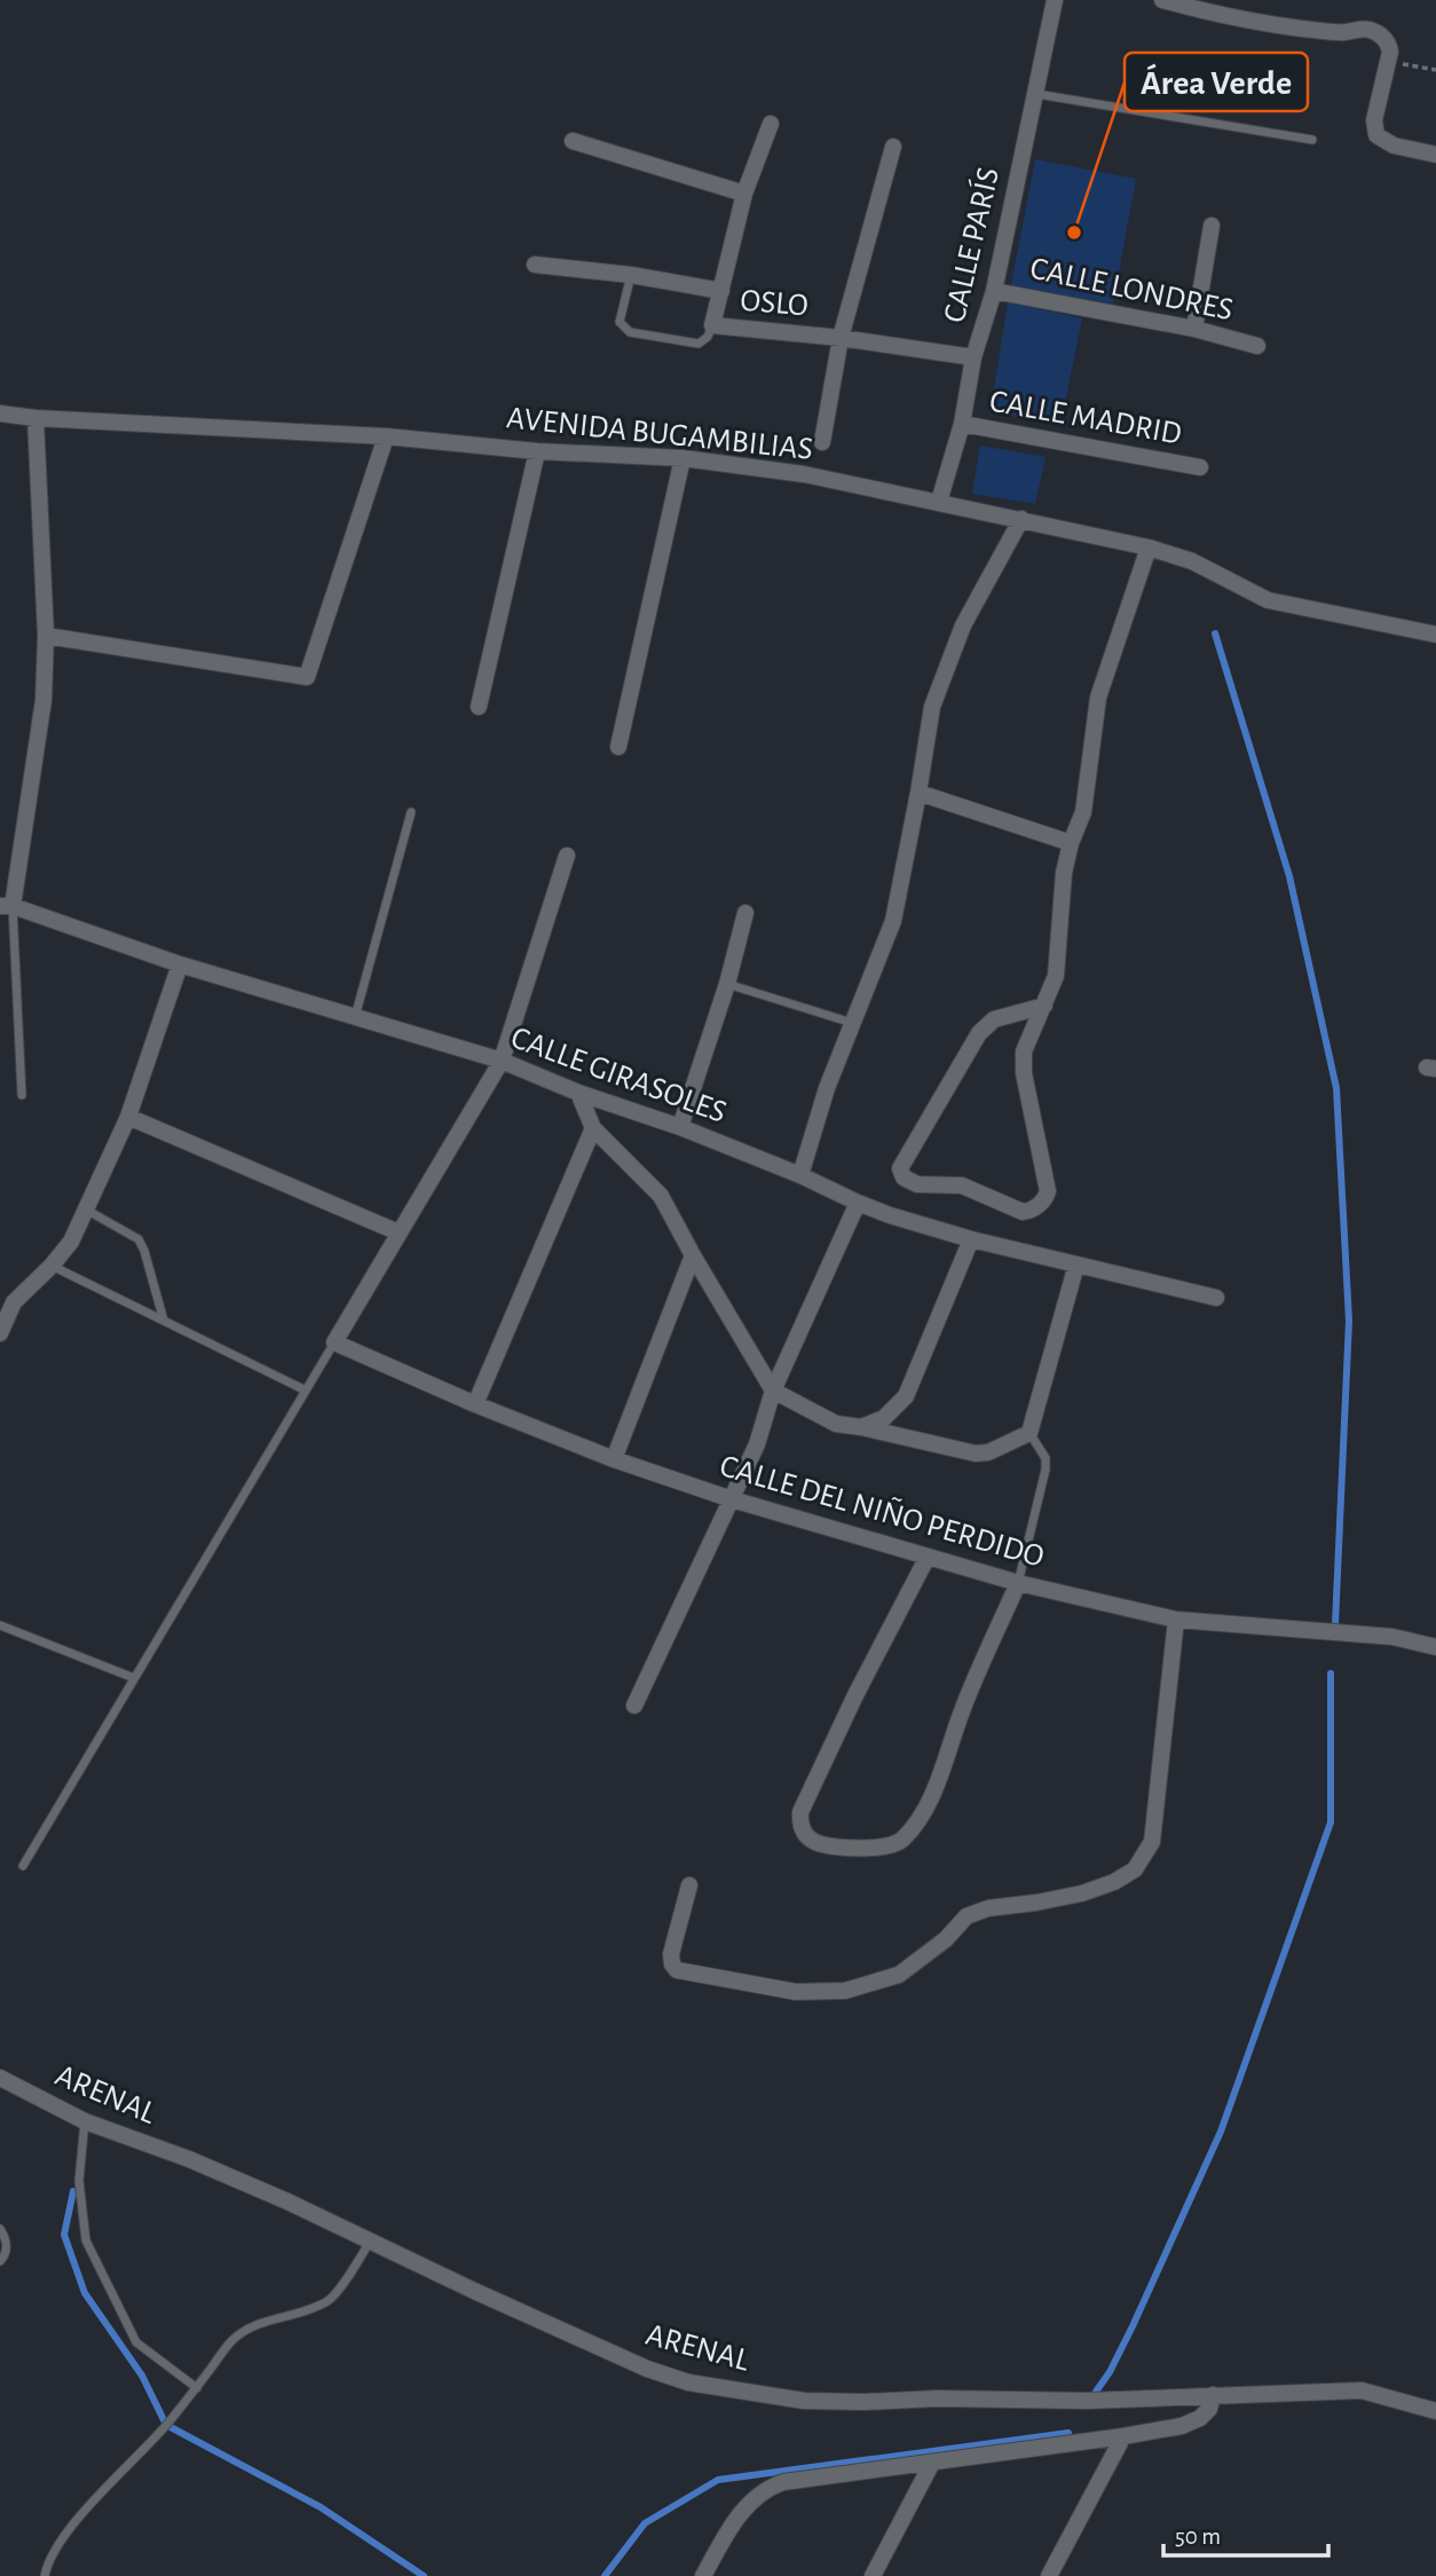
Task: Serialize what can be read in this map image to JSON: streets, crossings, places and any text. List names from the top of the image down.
{
  "streets": {
    "street": [
      "CALLE PARÍS",
      "CALLE LONDRES",
      "OSLO",
      "CALLE MADRID",
      "AVENIDA BUGAMBILIAS",
      "CALLE GIRASOLES",
      "CALLE DEL NIÑO PERDIDO",
      "ARENAL"
    ]
  },
  "crossings": [
    ["CALLE PARÍS", "CALLE LONDRES"],
    ["CALLE PARÍS", "CALLE MADRID"],
    ["CALLE PARÍS", "AVENIDA BUGAMBILIAS"]
  ],
  "places": ["Área Verde"],
  "scale_bar": "50 m"
}
